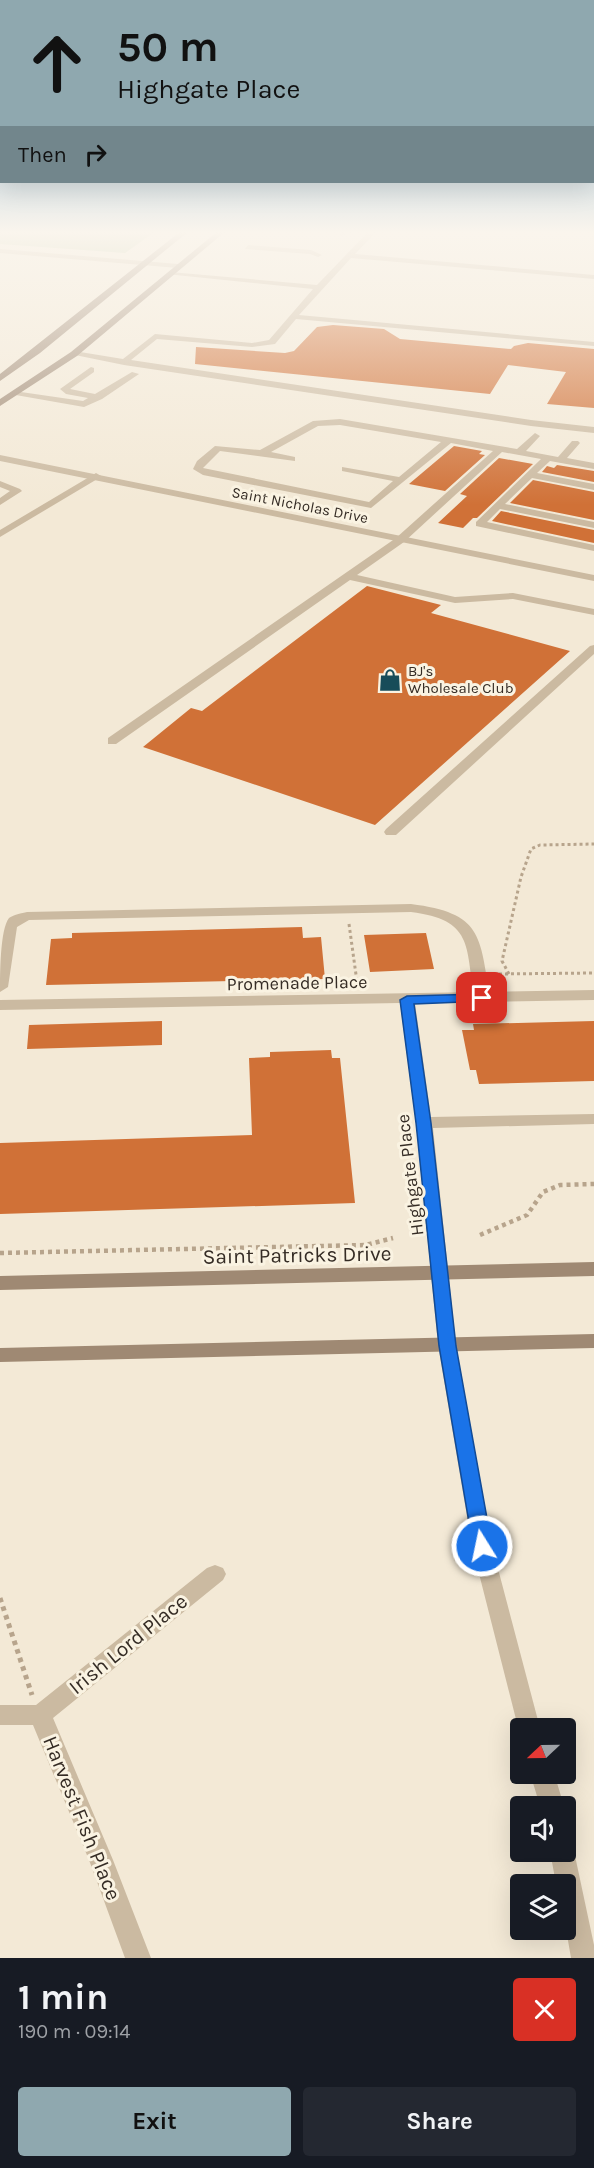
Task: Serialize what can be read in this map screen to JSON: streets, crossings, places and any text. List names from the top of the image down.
{
  "streets": {
    "main road": ["Saint Patricks Drive"],
    "street": [
      "Saint Nicholas Drive",
      "Promenade Place",
      "Highgate Place",
      "Irish Lord Place",
      "Harvest Fish Place"
    ]
  },
  "crossings": [
    ["Promenade Place", "Highgate Place"],
    ["Highgate Place", "Saint Patricks Drive"],
    ["Irish Lord Place", "Harvest Fish Place"]
  ],
  "places": {
    "shop": ["BJ's Wholesale Club"]
  },
  "north": "left",
  "page": {
    "turn": ["50 m", "Highgate Place"],
    "then": "Then",
    "heading": ["1 min", "190 m · 09:14"],
    "buttons": ["Exit", "Share"]
  }
}
